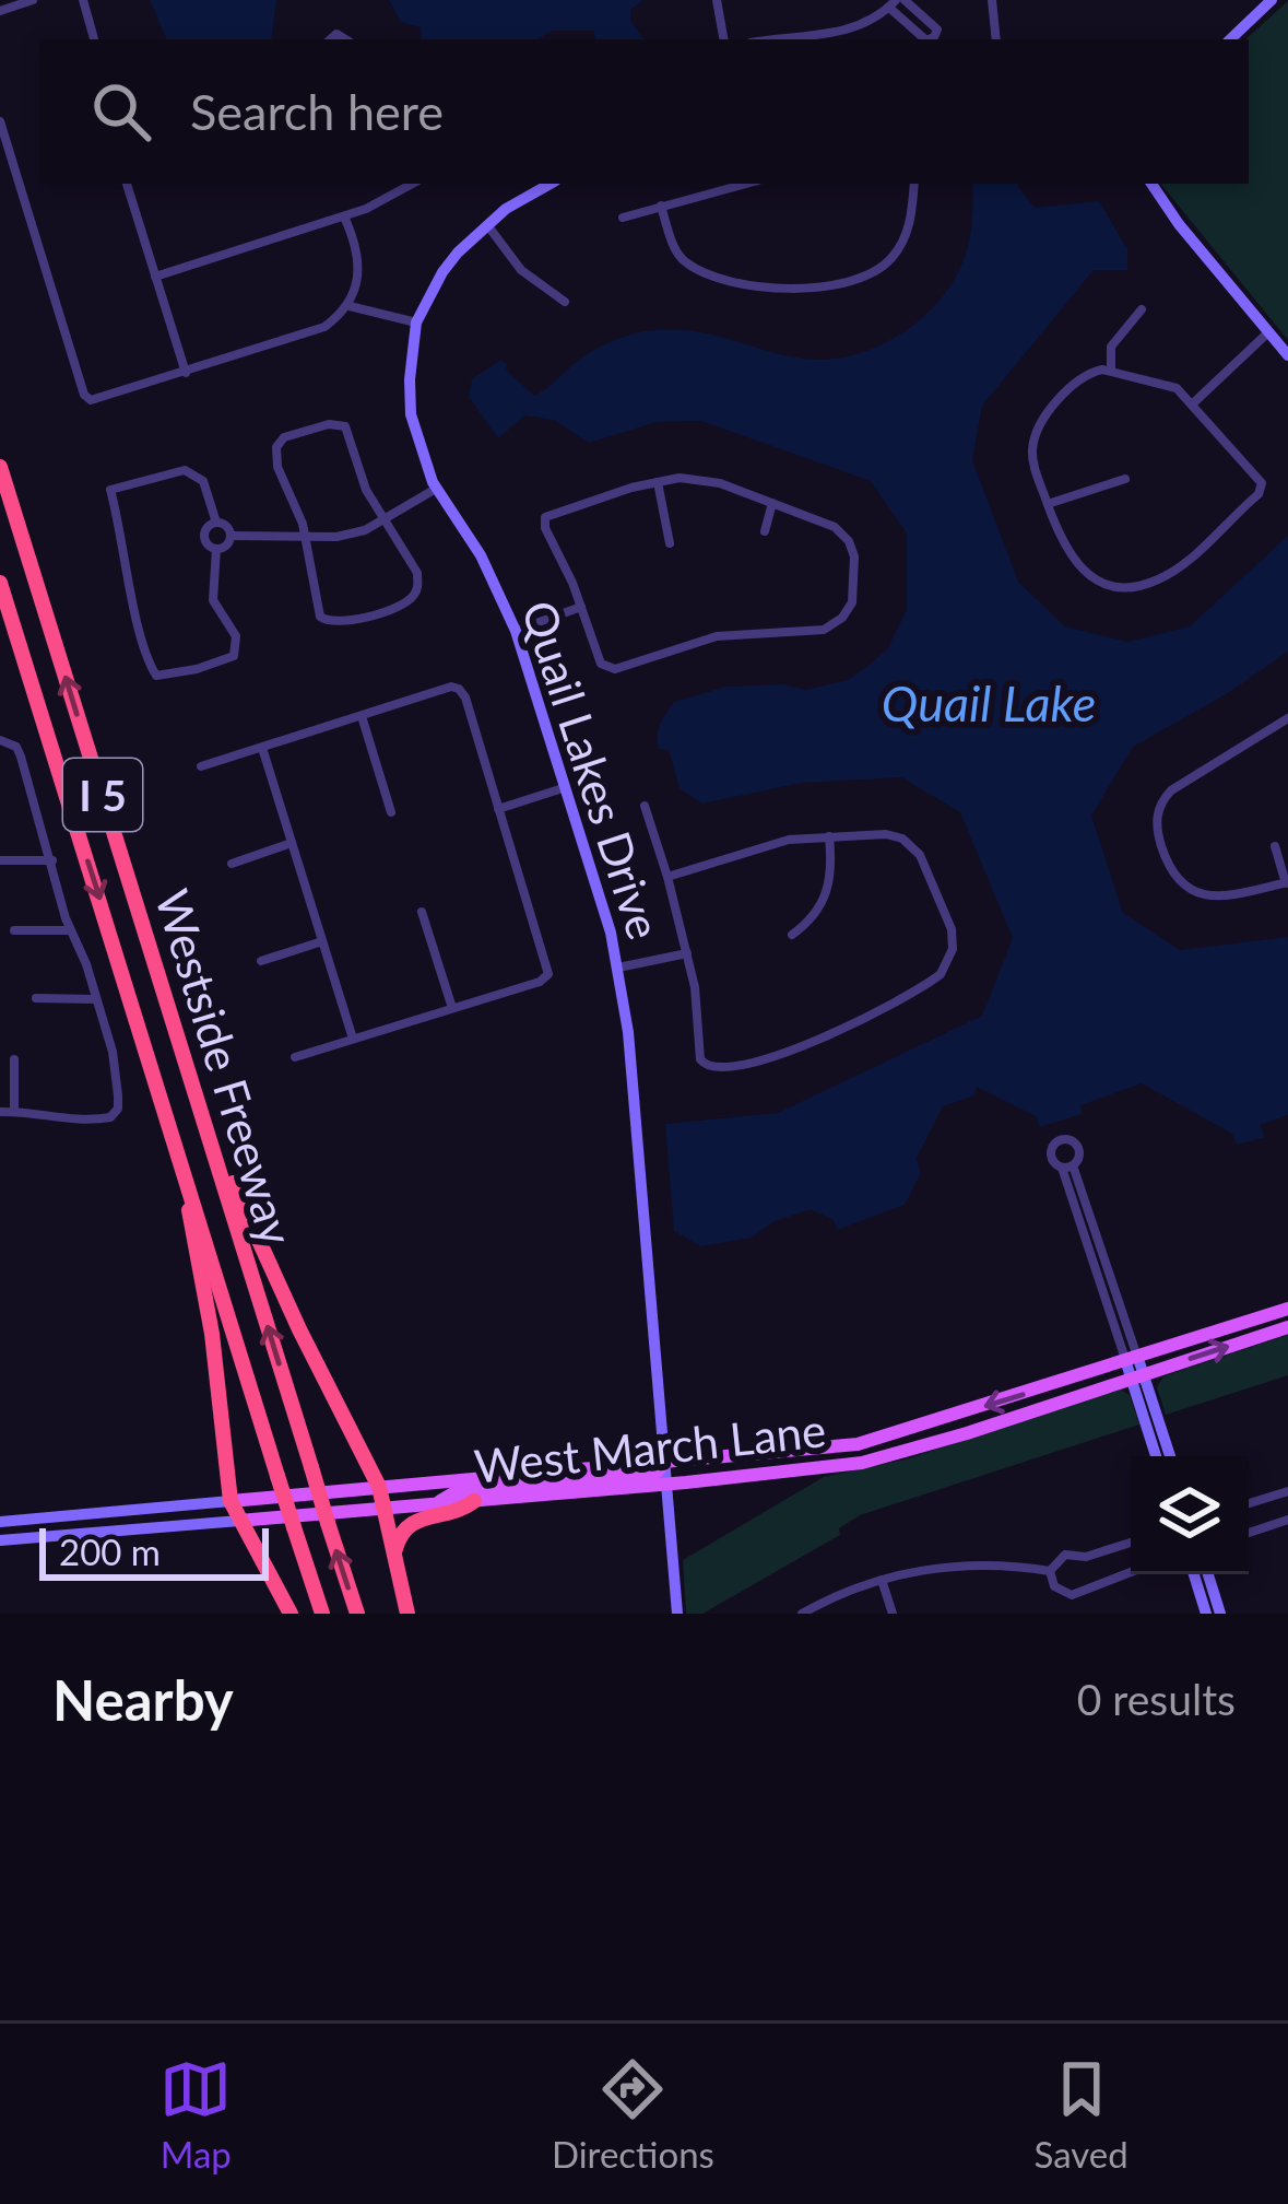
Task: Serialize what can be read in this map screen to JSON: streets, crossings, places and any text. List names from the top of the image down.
{
  "streets": {
    "highway": ["I 5", "Westside Freeway"],
    "main road": ["Quail Lakes Drive", "West March Lane"]
  },
  "crossings": [
    ["Quail Lakes Drive", "West March Lane"]
  ],
  "water": ["Quail Lake"],
  "scale_bar": "200 m",
  "page": {
    "search": "Search here",
    "scale": "200 m",
    "heading": ["Nearby", "0 results"],
    "nav": ["Map", "Directions", "Saved"]
  }
}
